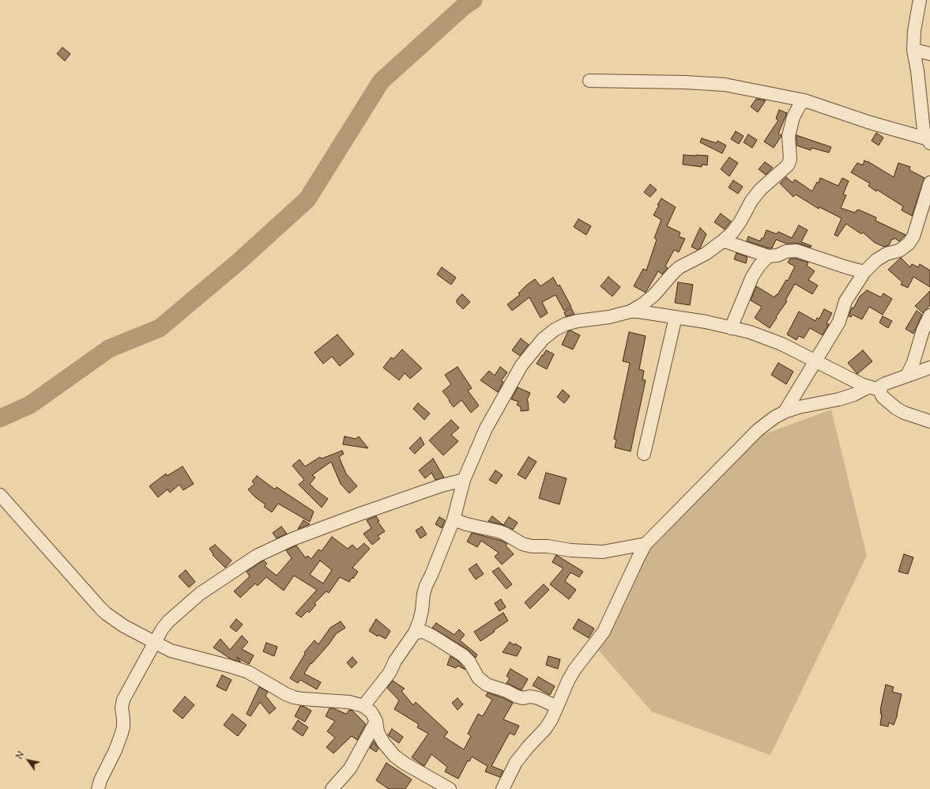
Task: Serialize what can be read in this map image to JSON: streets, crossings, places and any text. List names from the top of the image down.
{
  "north": "top left"
}
